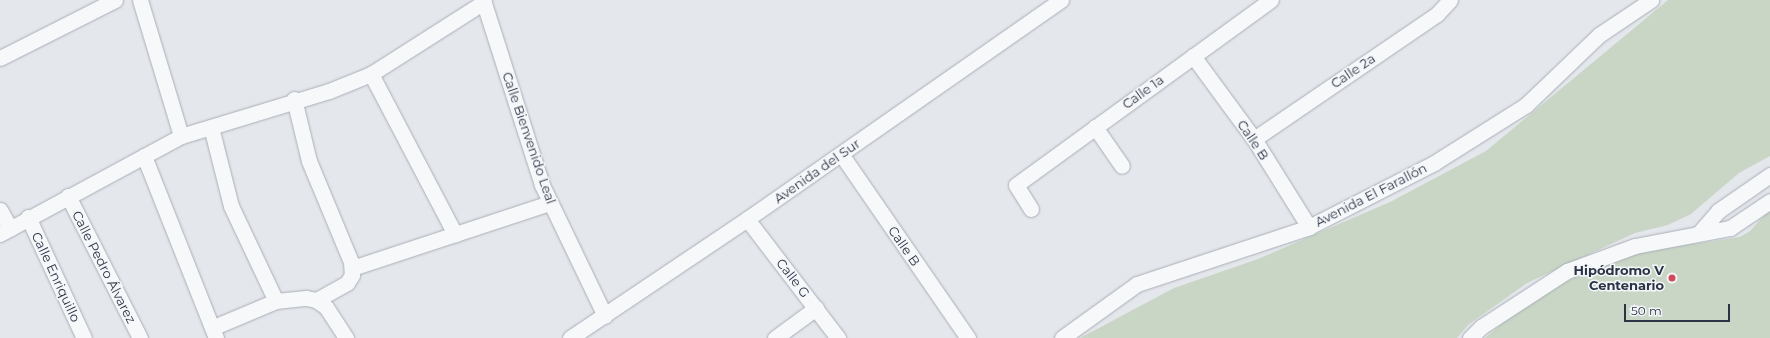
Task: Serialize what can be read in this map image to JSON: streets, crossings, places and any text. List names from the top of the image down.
{
  "streets": {
    "street": [
      "Calle 2a",
      "Calle 1a",
      "Calle Bienvenido Leal",
      "Calle B",
      "Avenida del Sur",
      "Avenida El Farallón",
      "Calle Pedro Álvarez",
      "Calle Enriquillo",
      "Calle G"
    ]
  },
  "crossings": [
    ["Calle 2a", "Calle B"],
    ["Calle 1a", "Calle B"],
    ["Calle Bienvenido Leal", "Avenida del Sur"],
    ["Calle B", "Avenida del Sur"],
    ["Calle B", "Avenida El Farallón"],
    ["Avenida del Sur", "Calle G"]
  ],
  "places": ["Hipódromo V Centenario"],
  "scale_bar": "50 m"
}
